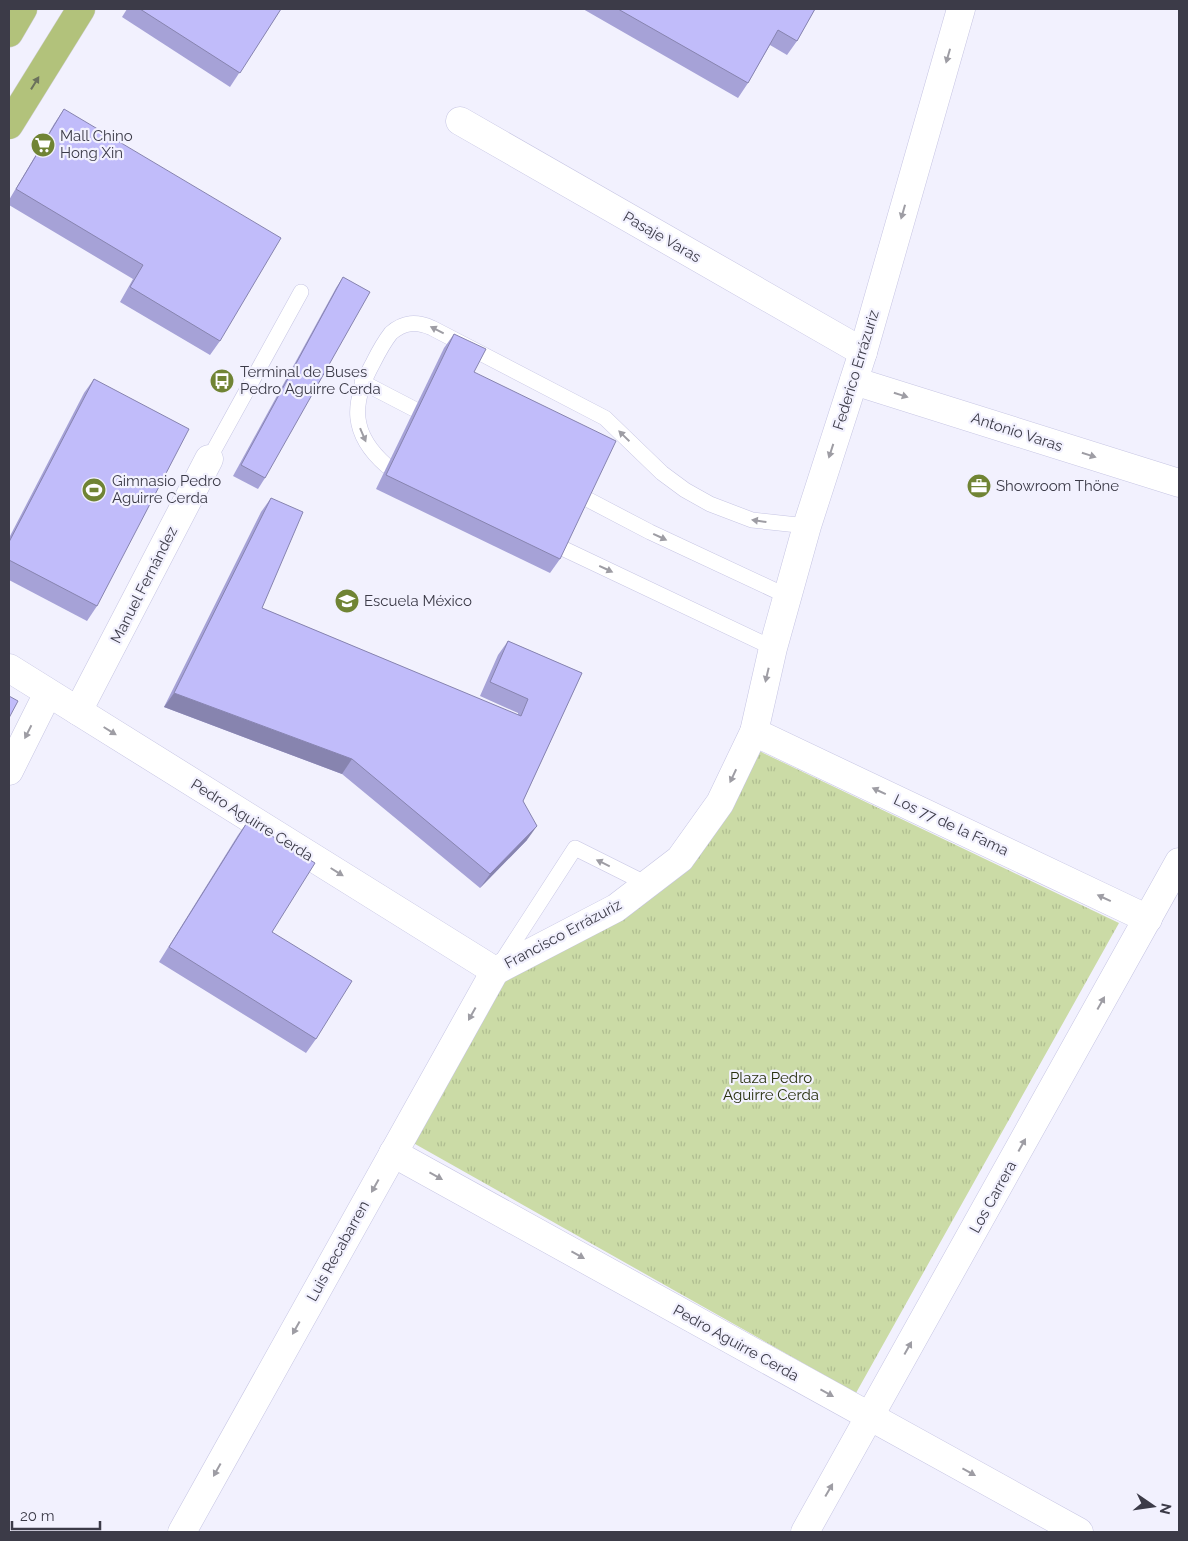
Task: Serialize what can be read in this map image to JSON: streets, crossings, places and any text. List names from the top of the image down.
{
  "streets": {
    "street": [
      "Pasaje Varas",
      "Federico Errázuriz",
      "Antonio Varas",
      "Manuel Fernández",
      "Pedro Aguirre Cerda",
      "Los 77 de la Fama",
      "Francisco Errázuriz",
      "Los Carrera",
      "Luis Recabarren"
    ]
  },
  "crossings": [
    ["Pasaje Varas", "Federico Errázuriz"],
    ["Federico Errázuriz", "Antonio Varas"],
    ["Federico Errázuriz", "Los 77 de la Fama"],
    ["Federico Errázuriz", "Francisco Errázuriz"],
    ["Manuel Fernández", "Pedro Aguirre Cerda"],
    ["Pedro Aguirre Cerda", "Francisco Errázuriz"],
    ["Pedro Aguirre Cerda", "Los Carrera"],
    ["Pedro Aguirre Cerda", "Luis Recabarren"],
    ["Los 77 de la Fama", "Francisco Errázuriz"],
    ["Los 77 de la Fama", "Los Carrera"],
    ["Francisco Errázuriz", "Luis Recabarren"]
  ],
  "one_way": [
    "Federico Errázuriz",
    "Antonio Varas",
    "Pedro Aguirre Cerda",
    "Los 77 de la Fama",
    "Francisco Errázuriz",
    "Los Carrera",
    "Luis Recabarren"
  ],
  "parks": ["Plaza Pedro Aguirre Cerda"],
  "places": {
    "supermarket": ["Mall Chino Hong Xin"],
    "bus stop": ["Terminal de Buses Pedro Aguirre Cerda"],
    "office": ["Showroom Thöne"],
    "sports": ["Gimnasio Pedro Aguirre Cerda"],
    "school or university": ["Escuela México"]
  },
  "scale_bar": "20 m",
  "north": "right"
}
